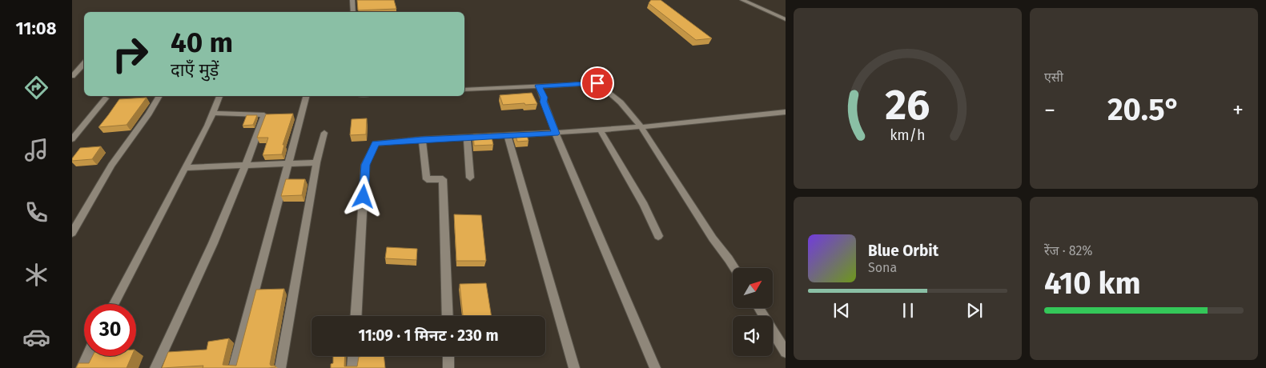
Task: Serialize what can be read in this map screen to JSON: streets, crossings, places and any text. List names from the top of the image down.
{
  "north": "top right",
  "page": {
    "tabs": "11:08",
    "tile": [
      "एसी",
      ["रेंज · 82%", "410 km"]
    ],
    "turn": ["40 m", "दाएँ मुड़ें"],
    "heat": ["−", "20.5°", "+"],
    "song": ["Blue Orbit", "Sona"],
    "limit": "30",
    "trip": "11:09 · 1 मिनट · 230 m",
    "gauge": ["26", "km/h"]
  }
}
